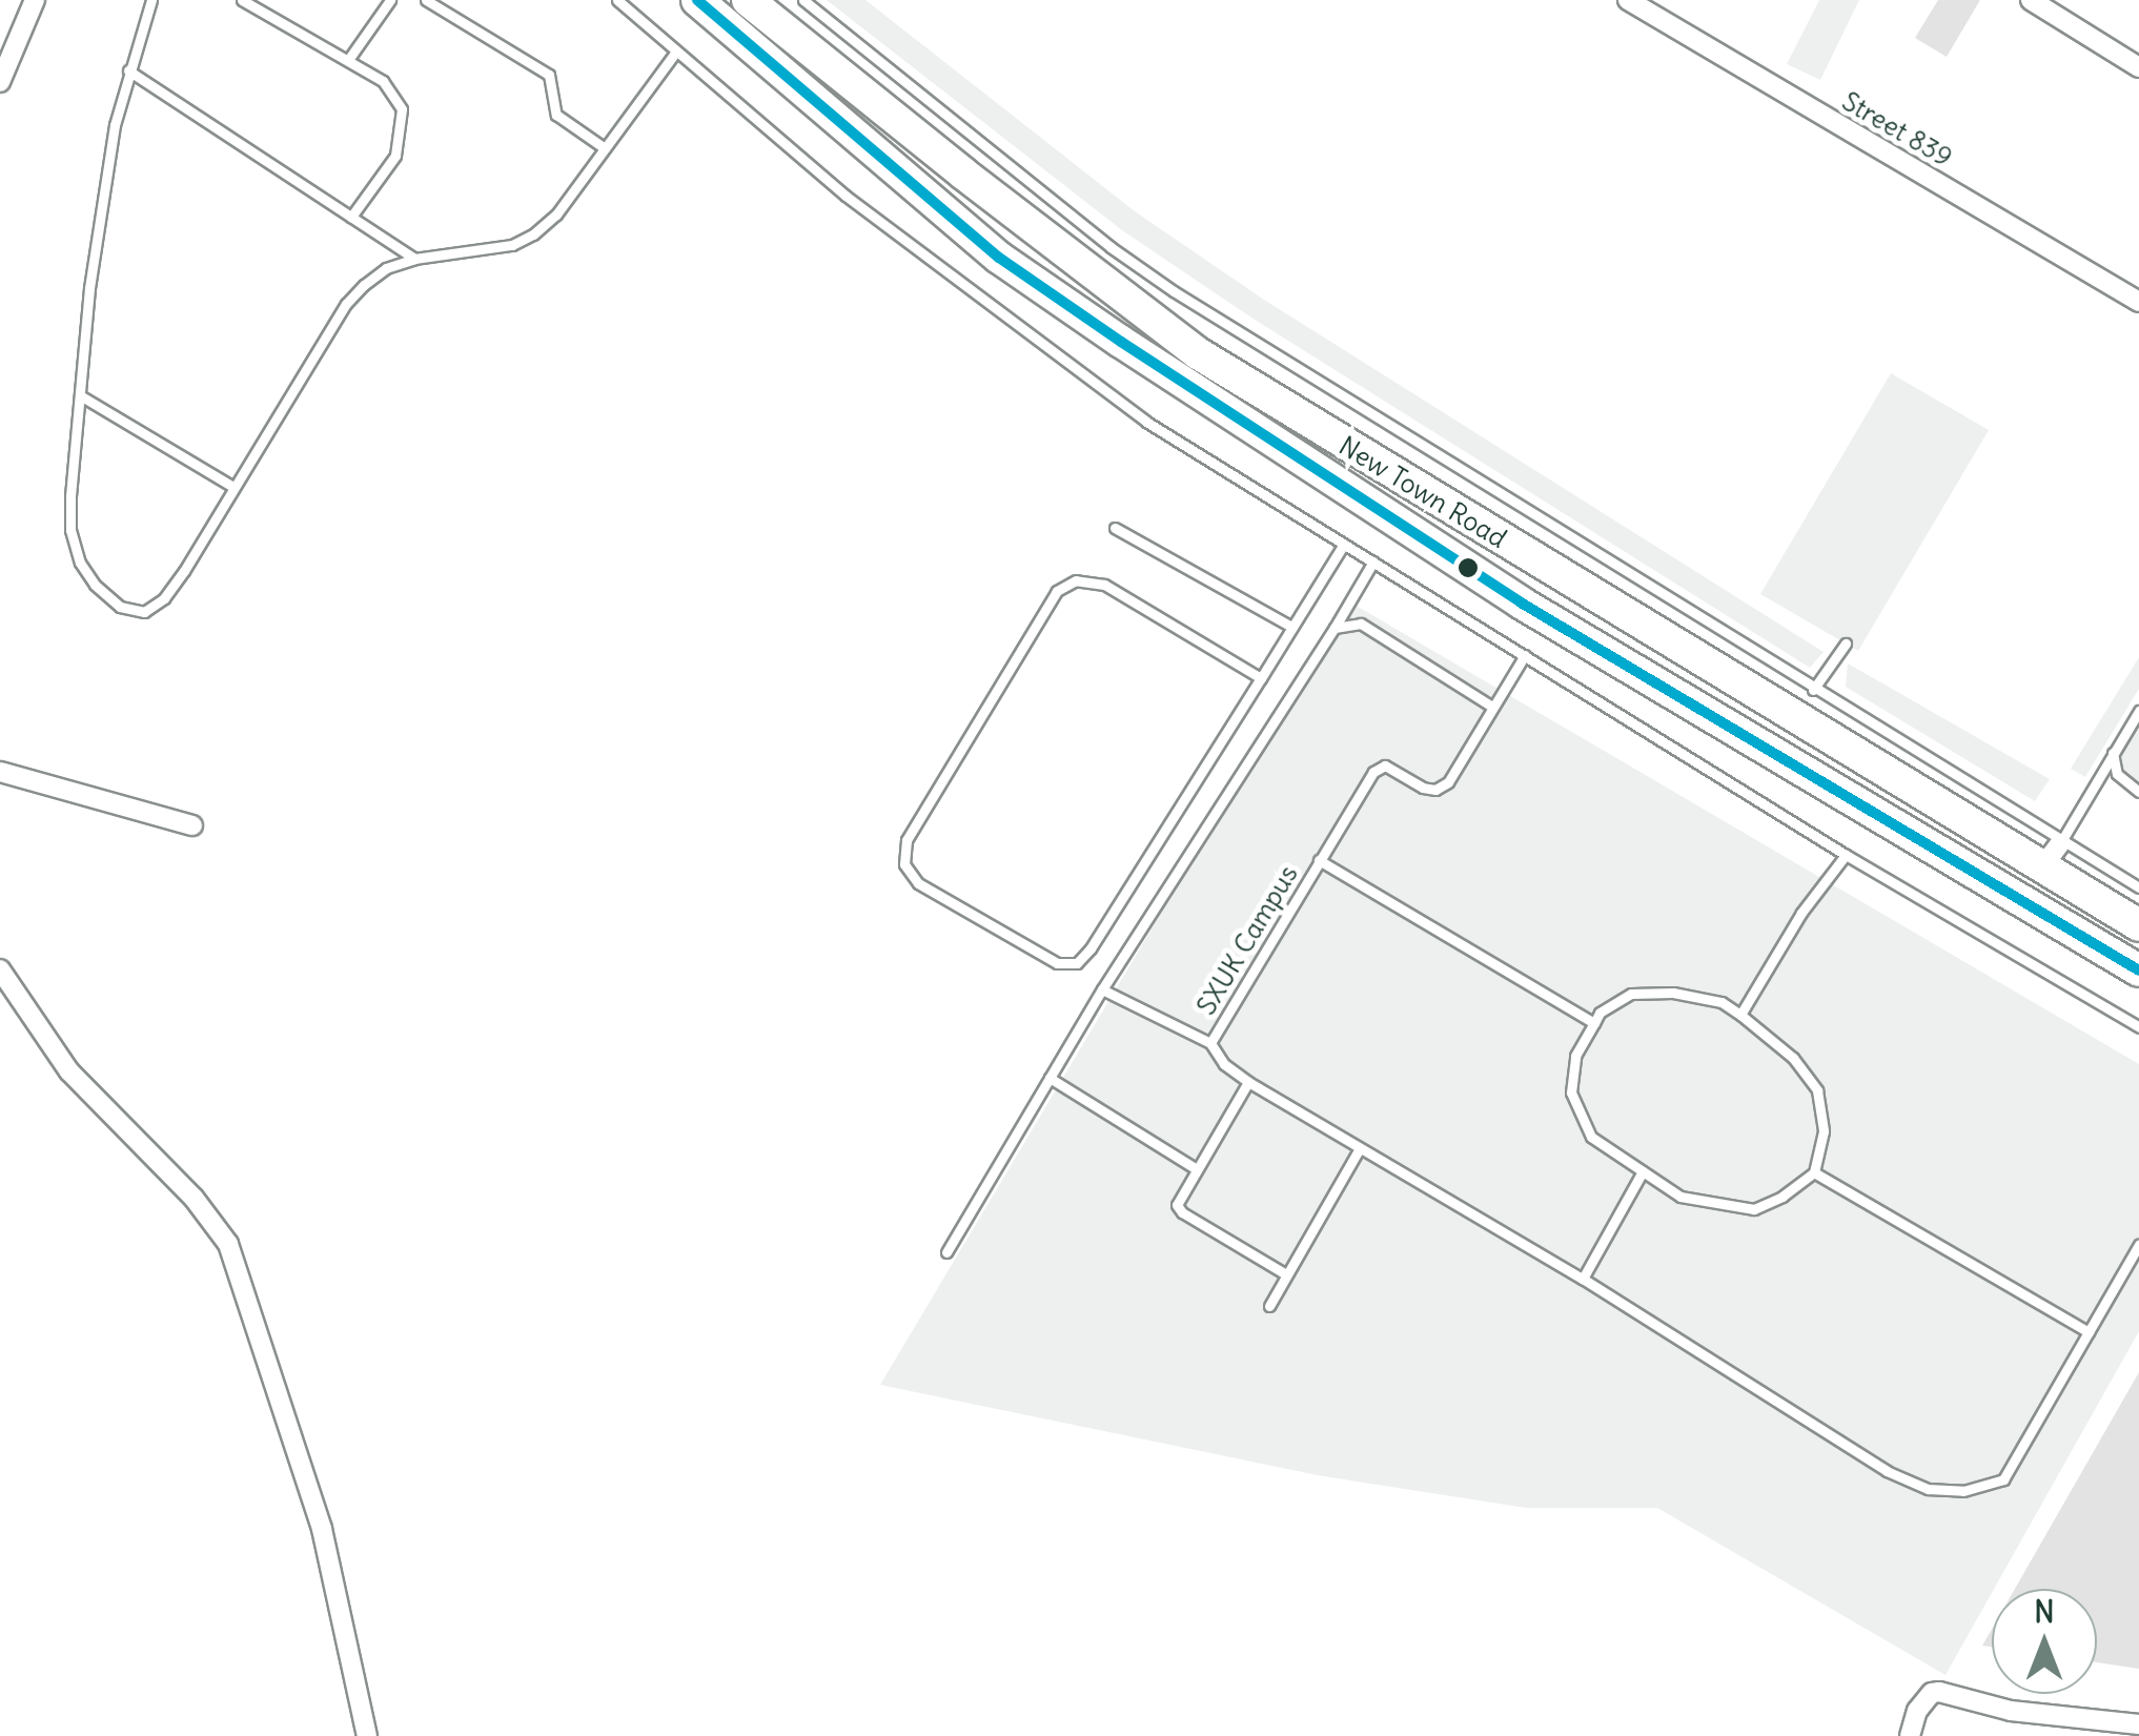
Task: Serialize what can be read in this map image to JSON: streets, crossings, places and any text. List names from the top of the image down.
{
  "streets": {
    "main road": ["New Town Road"],
    "street": ["Street 839"],
    "lane": ["SXUK Campus"]
  },
  "north": "top"
}
